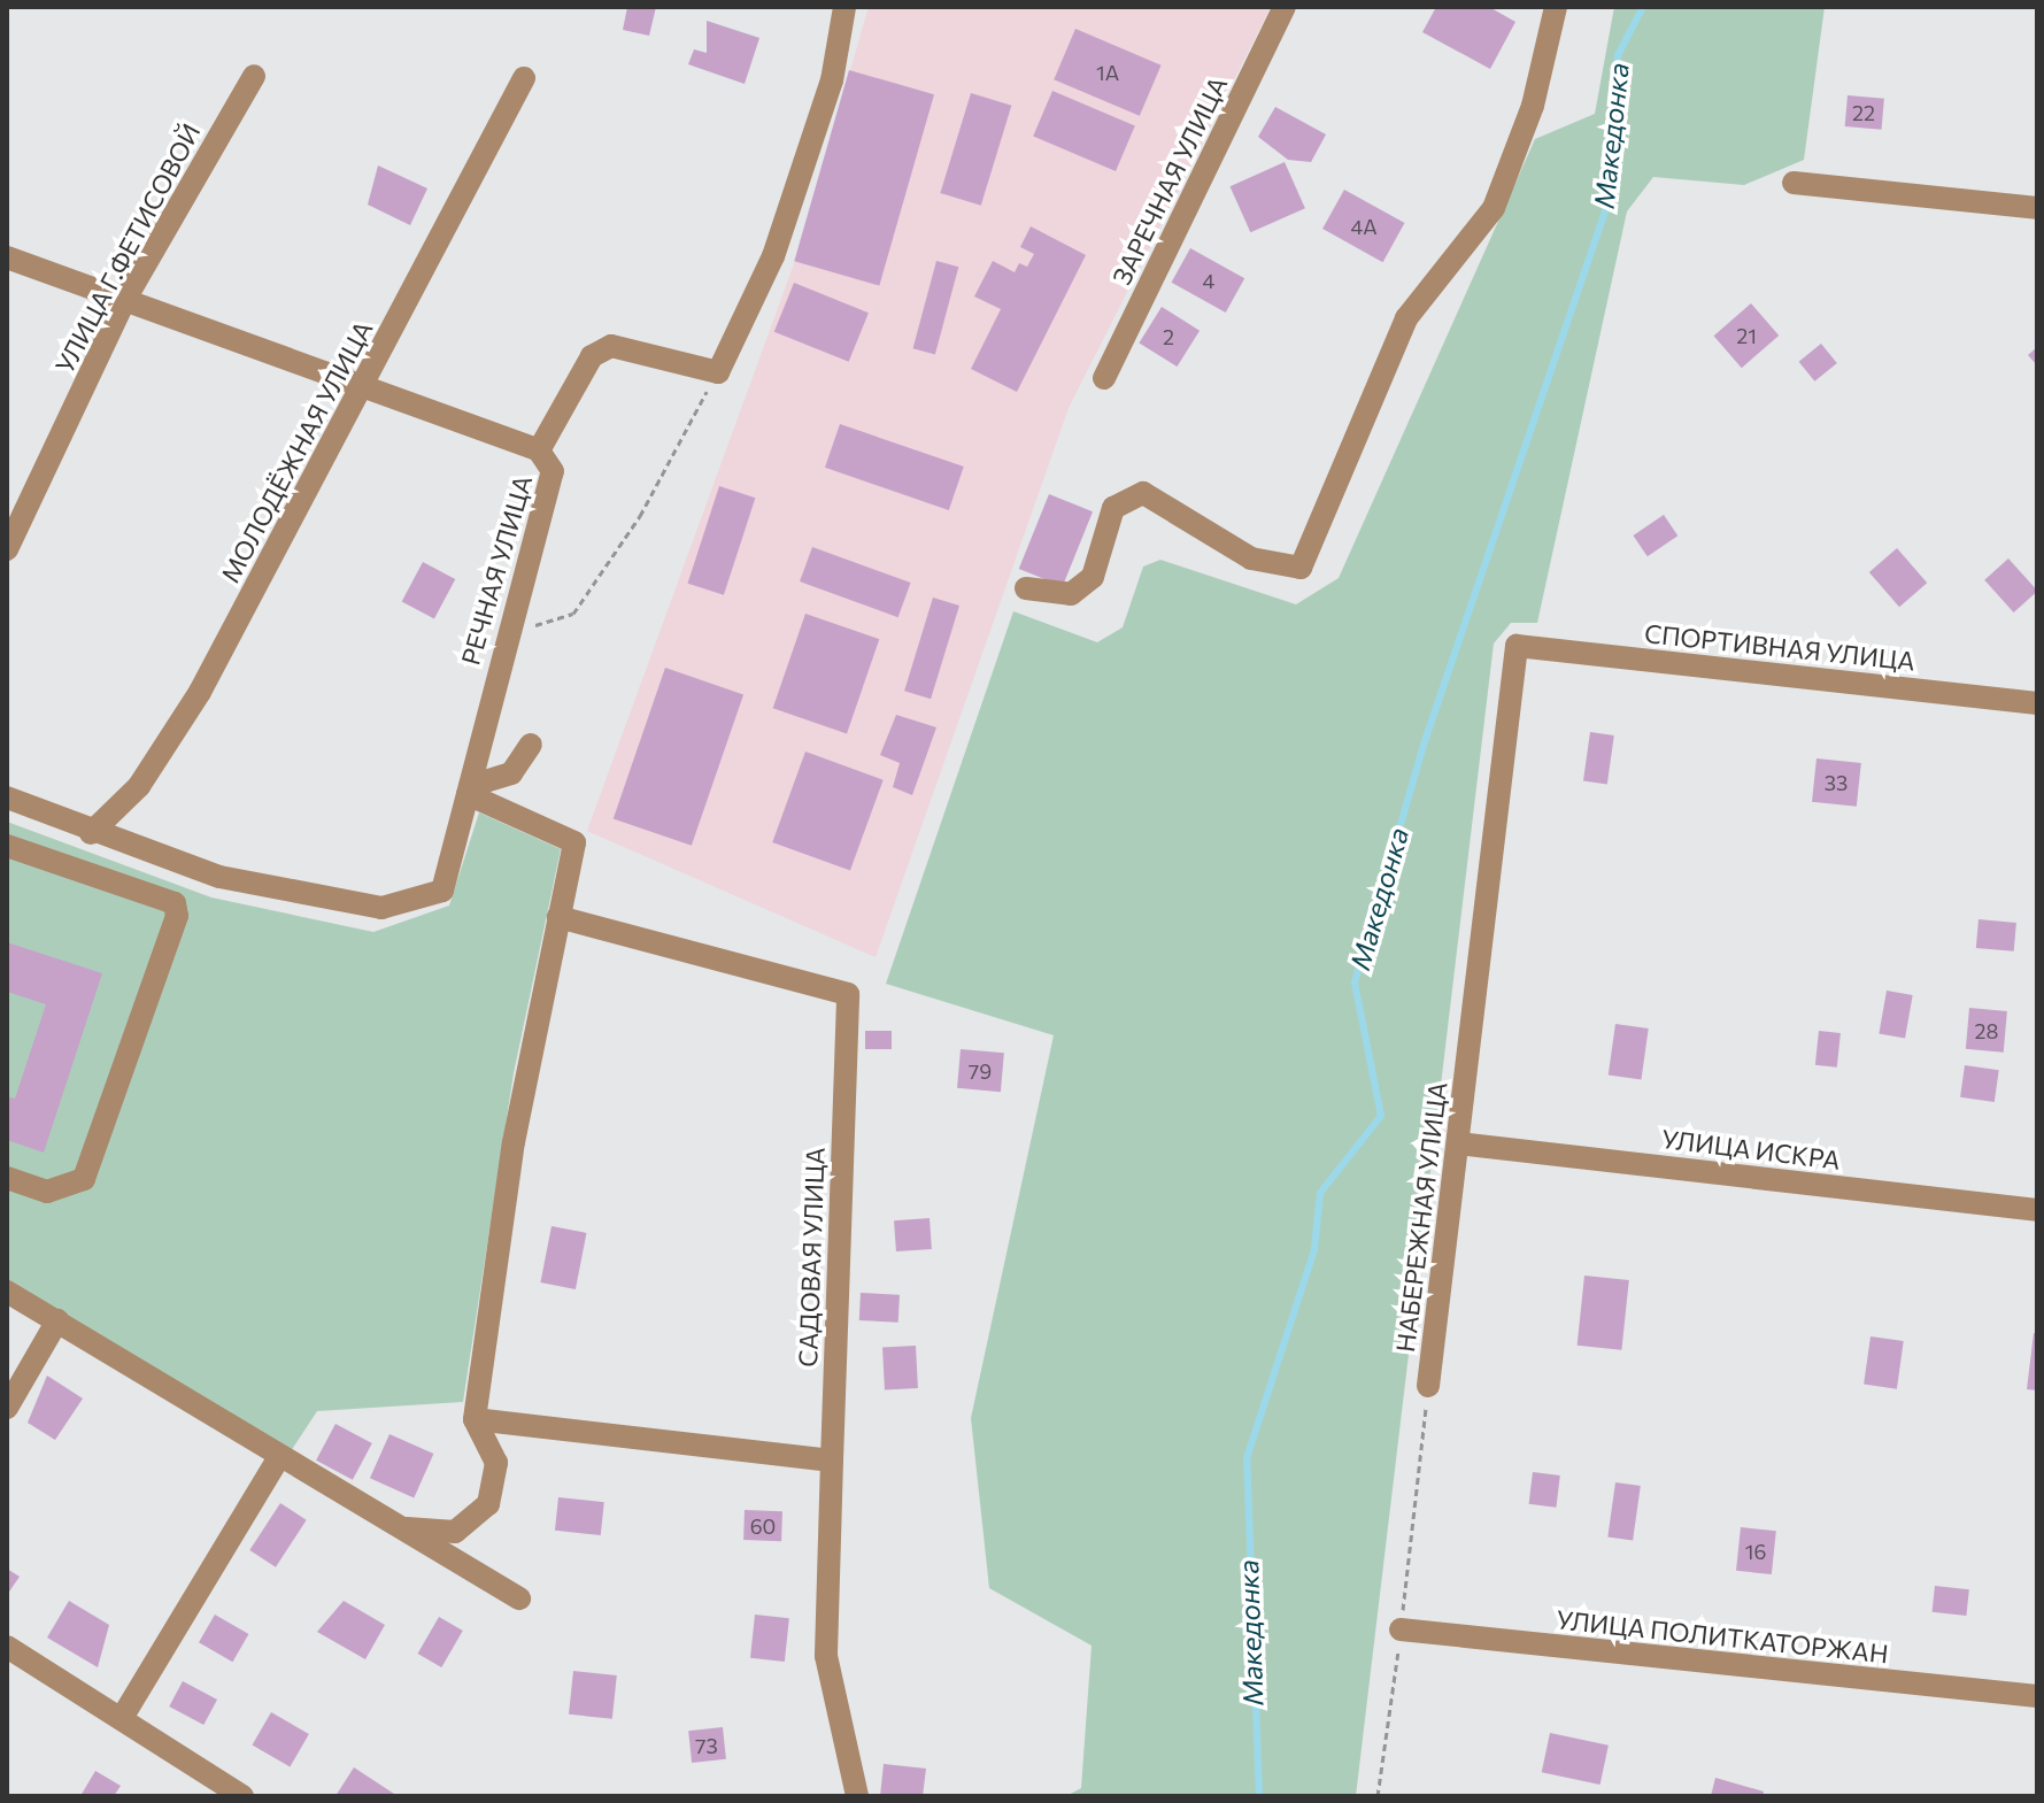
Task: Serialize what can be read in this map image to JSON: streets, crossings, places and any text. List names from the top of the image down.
{
  "streets": {
    "street": [
      "ЗАРЕЧНАЯ УЛИЦА",
      "УЛИЦА Г.ФЕТИСОВОЙ",
      "МОЛОДЁЖНАЯ УЛИЦА",
      "РЕЧНАЯ УЛИЦА",
      "СПОРТИВНАЯ УЛИЦА",
      "УЛИЦА ИСКРА",
      "НАБЕРЕЖНАЯ УЛИЦА",
      "САДОВАЯ УЛИЦА",
      "УЛИЦА ПОЛИТКАТОРЖАН"
    ]
  },
  "crossings": [
    ["МОЛОДЁЖНАЯ УЛИЦА", "РЕЧНАЯ УЛИЦА"],
    ["СПОРТИВНАЯ УЛИЦА", "НАБЕРЕЖНАЯ УЛИЦА"],
    ["УЛИЦА ИСКРА", "НАБЕРЕЖНАЯ УЛИЦА"],
    ["НАБЕРЕЖНАЯ УЛИЦА", "УЛИЦА ПОЛИТКАТОРЖАН"]
  ],
  "water": ["Македонка"],
  "house_numbers": [
    "1А",
    "22",
    "4А",
    "4",
    "21",
    "2",
    "33",
    "28",
    "79",
    "60",
    "16",
    "73"
  ]
}
